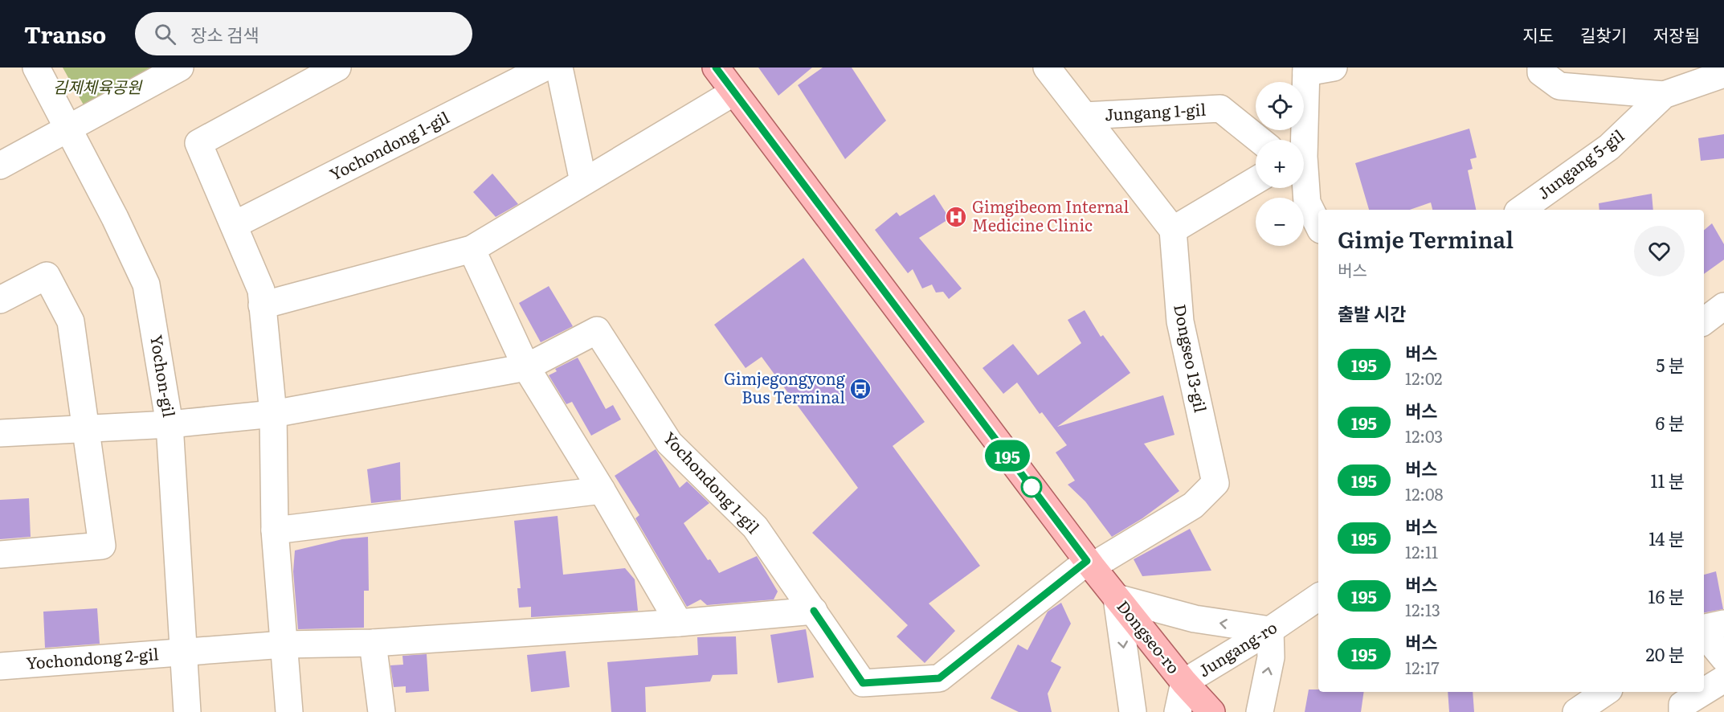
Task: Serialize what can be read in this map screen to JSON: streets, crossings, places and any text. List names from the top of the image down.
{
  "streets": {
    "main road": ["Dongseo-ro"],
    "street": [
      "Jungang 1-gil",
      "Yochondong 1-gil",
      "Jungang 5-gil",
      "Dongseo 13-gil",
      "Yochon-gil",
      "Jungang-ro",
      "Yochondong 2-gil"
    ]
  },
  "crossings": [
    ["Yochondong 1-gil", "Yochon-gil"],
    ["Dongseo 13-gil", "Dongseo-ro"],
    ["Yochon-gil", "Yochondong 2-gil"],
    ["Dongseo-ro", "Jungang-ro"]
  ],
  "parks": ["김제체육공원"],
  "places": {
    "hospital": ["Gimgibeom Internal Medicine Clinic"],
    "bus stop": ["Gimjegongyong Bus Terminal"]
  },
  "lines": ["bus line 195"],
  "page": {
    "header": "Transo",
    "search": "장소 검색",
    "nav": ["지도", "길찾기", "저장됨"],
    "on_map": "195",
    "map_buttons": ["+", "−"],
    "heading": [
      ["Gimje Terminal", "버스"],
      "출발 시간"
    ],
    "list": [
      {
        "mark": "195",
        "name": "버스",
        "note": "12:02",
        "value": "5 분"
      },
      {
        "mark": "195",
        "name": "버스",
        "note": "12:03",
        "value": "6 분"
      },
      {
        "mark": "195",
        "name": "버스",
        "note": "12:08",
        "value": "11 분"
      },
      {
        "mark": "195",
        "name": "버스",
        "note": "12:11",
        "value": "14 분"
      },
      {
        "mark": "195",
        "name": "버스",
        "note": "12:13",
        "value": "16 분"
      },
      {
        "mark": "195",
        "name": "버스",
        "note": "12:17",
        "value": "20 분"
      }
    ]
  }
}
